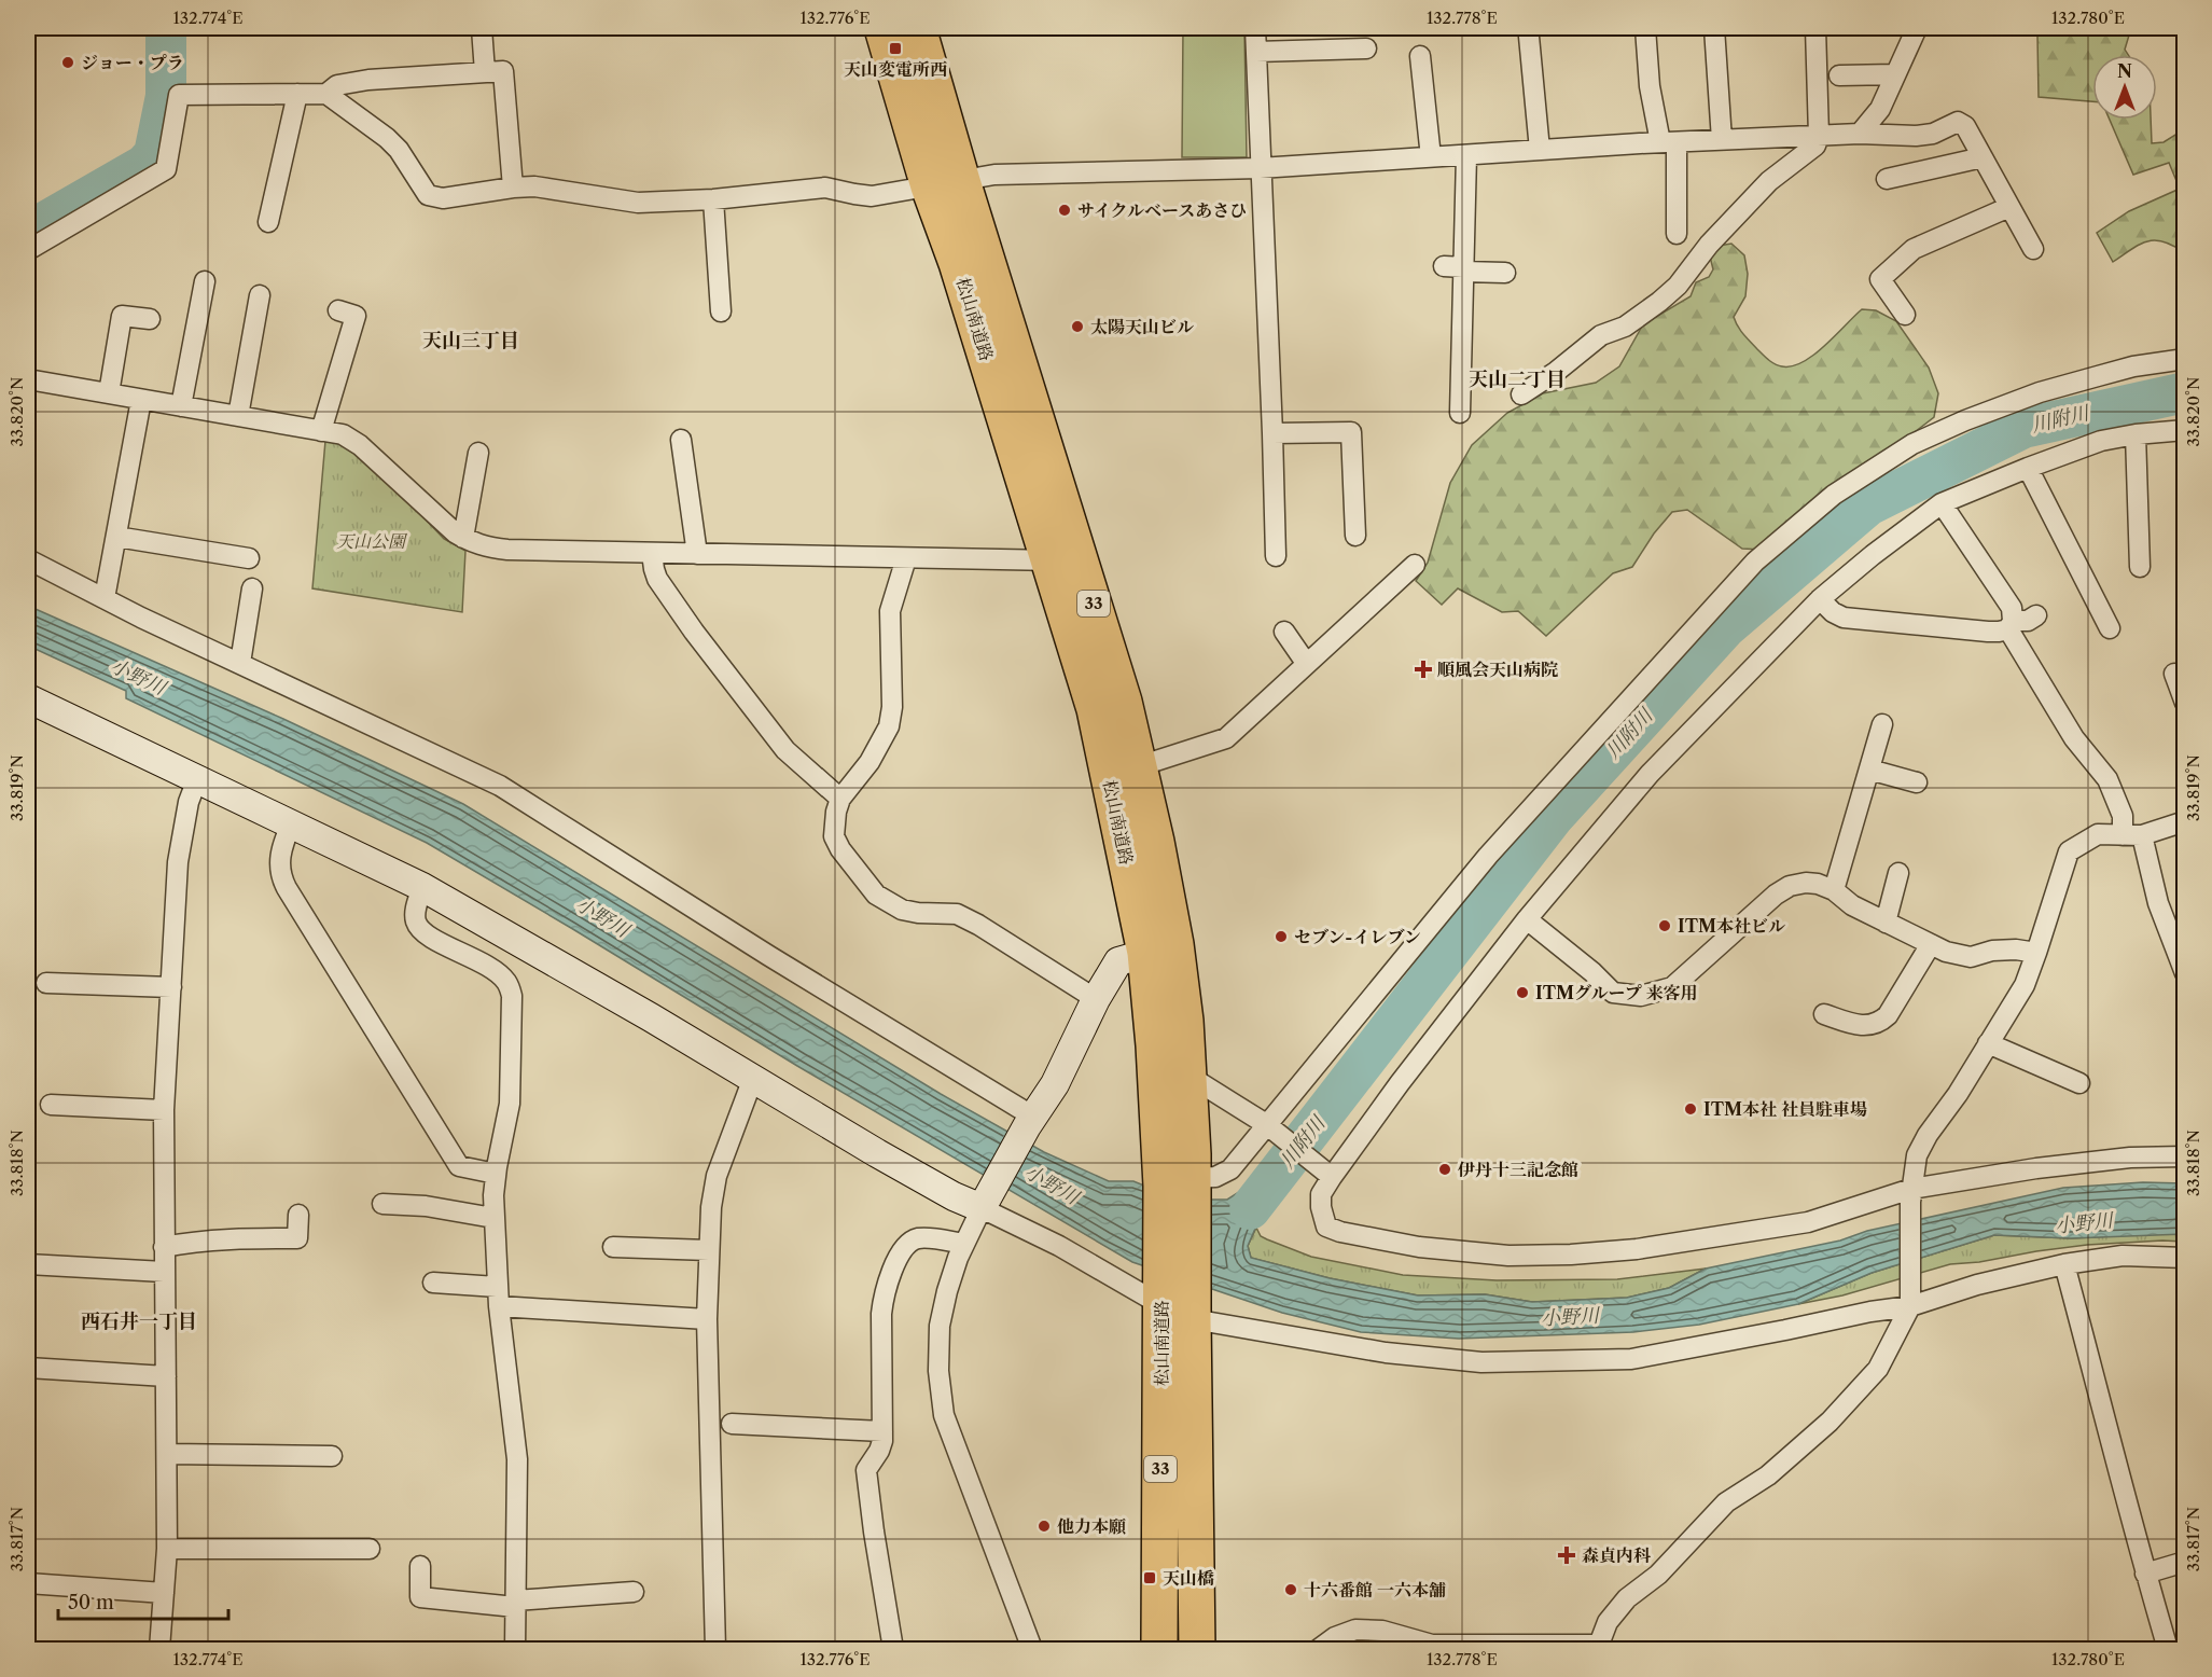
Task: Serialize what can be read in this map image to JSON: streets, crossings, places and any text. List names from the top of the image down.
{
  "streets": {
    "highway": ["松山南道路", "33"]
  },
  "districts": ["天山三丁目", "天山二丁目", "西石井一丁目"],
  "water": ["川附川", "小野川"],
  "parks": ["天山公園"],
  "places": {
    "transit": ["天山変電所西", "天山橋"],
    "other": [
      "ジョー・プラ",
      "サイクルベースあさひ",
      "太陽天山ビル",
      "ITM本社ビル",
      "セブン-イレブン",
      "ITMグループ 来客用",
      "ITM本社 社員駐車場",
      "伊丹十三記念館",
      "他力本願",
      "十六番館 一六本舗"
    ],
    "health": ["順風会天山病院", "森貞内科"]
  },
  "scale_bar": "50 m",
  "north": "top",
  "coordinates": [
    "132.774°E",
    "132.776°E",
    "132.778°E",
    "132.780°E",
    "33.820°N",
    "33.819°N",
    "33.818°N",
    "33.817°N"
  ]
}
